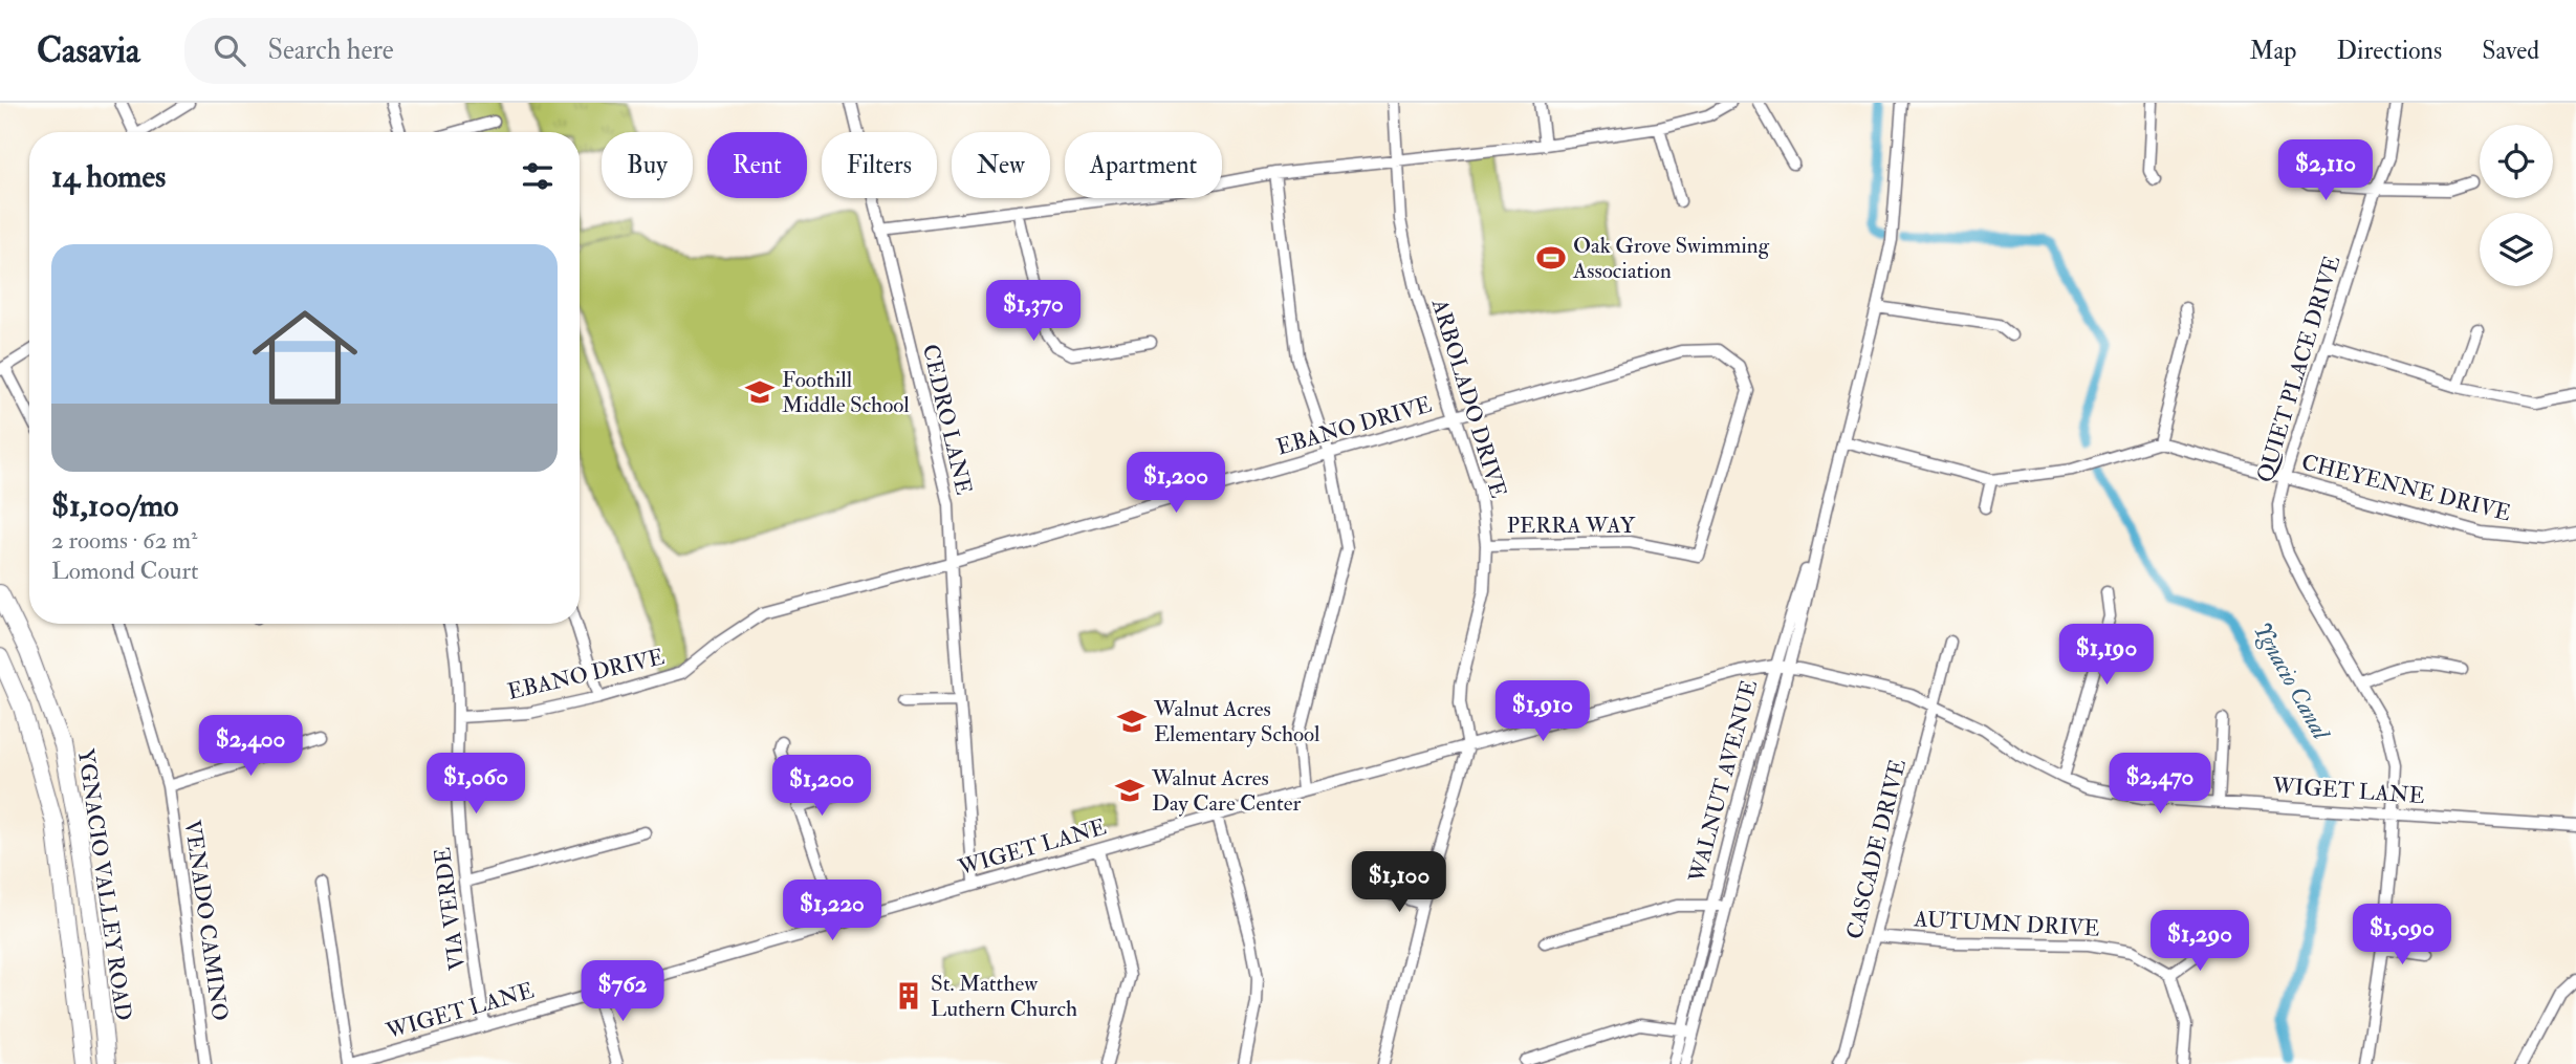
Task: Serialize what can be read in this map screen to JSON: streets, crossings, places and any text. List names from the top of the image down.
{
  "streets": {
    "highway": ["YGNACIO VALLEY ROAD"],
    "street": [
      "QUIET PLACE DRIVE",
      "ARBOLADO DRIVE",
      "CEDRO LANE",
      "EBANO DRIVE",
      "CHEYENNE DRIVE",
      "PERRA WAY",
      "WALNUT AVENUE",
      "WIGET LANE",
      "CASCADE DRIVE",
      "VIA VERDE",
      "VENADO CAMINO",
      "AUTUMN DRIVE"
    ]
  },
  "crossings": [
    ["QUIET PLACE DRIVE", "CHEYENNE DRIVE"],
    ["QUIET PLACE DRIVE", "WIGET LANE"],
    ["ARBOLADO DRIVE", "EBANO DRIVE"],
    ["ARBOLADO DRIVE", "PERRA WAY"],
    ["ARBOLADO DRIVE", "WIGET LANE"],
    ["CEDRO LANE", "EBANO DRIVE"],
    ["CEDRO LANE", "WIGET LANE"],
    ["EBANO DRIVE", "PERRA WAY"],
    ["EBANO DRIVE", "VIA VERDE"],
    ["WALNUT AVENUE", "WIGET LANE"],
    ["WIGET LANE", "CASCADE DRIVE"],
    ["WIGET LANE", "VIA VERDE"],
    ["CASCADE DRIVE", "AUTUMN DRIVE"]
  ],
  "water": ["Ygnacio Canal"],
  "places": {
    "sports": ["Oak Grove Swimming Association"],
    "school or university": ["Foothill Middle School", "Walnut Acres Elementary School", "Walnut Acres Day Care Center"],
    "building": ["St. Matthew Luthern Church"]
  },
  "page": {
    "header": "Casavia",
    "search": "Search here",
    "nav": ["Map", "Directions", "Saved"],
    "chip": [
      "Buy",
      "Rent",
      "Filters",
      "New",
      "Apartment"
    ],
    "heading": "14 homes",
    "price": [
      "$2,110",
      "$1,370",
      "$1,200",
      "$1,190",
      "$1,910",
      "$2,400",
      "$1,060",
      "$2,470",
      "$1,200",
      "$1,100",
      "$1,220",
      "$1,090",
      "$1,290",
      "$762"
    ],
    "list": [
      {
        "name": "$1,100/mo",
        "note": "2 rooms · 62 m² · Lomond Court"
      }
    ]
  }
}
